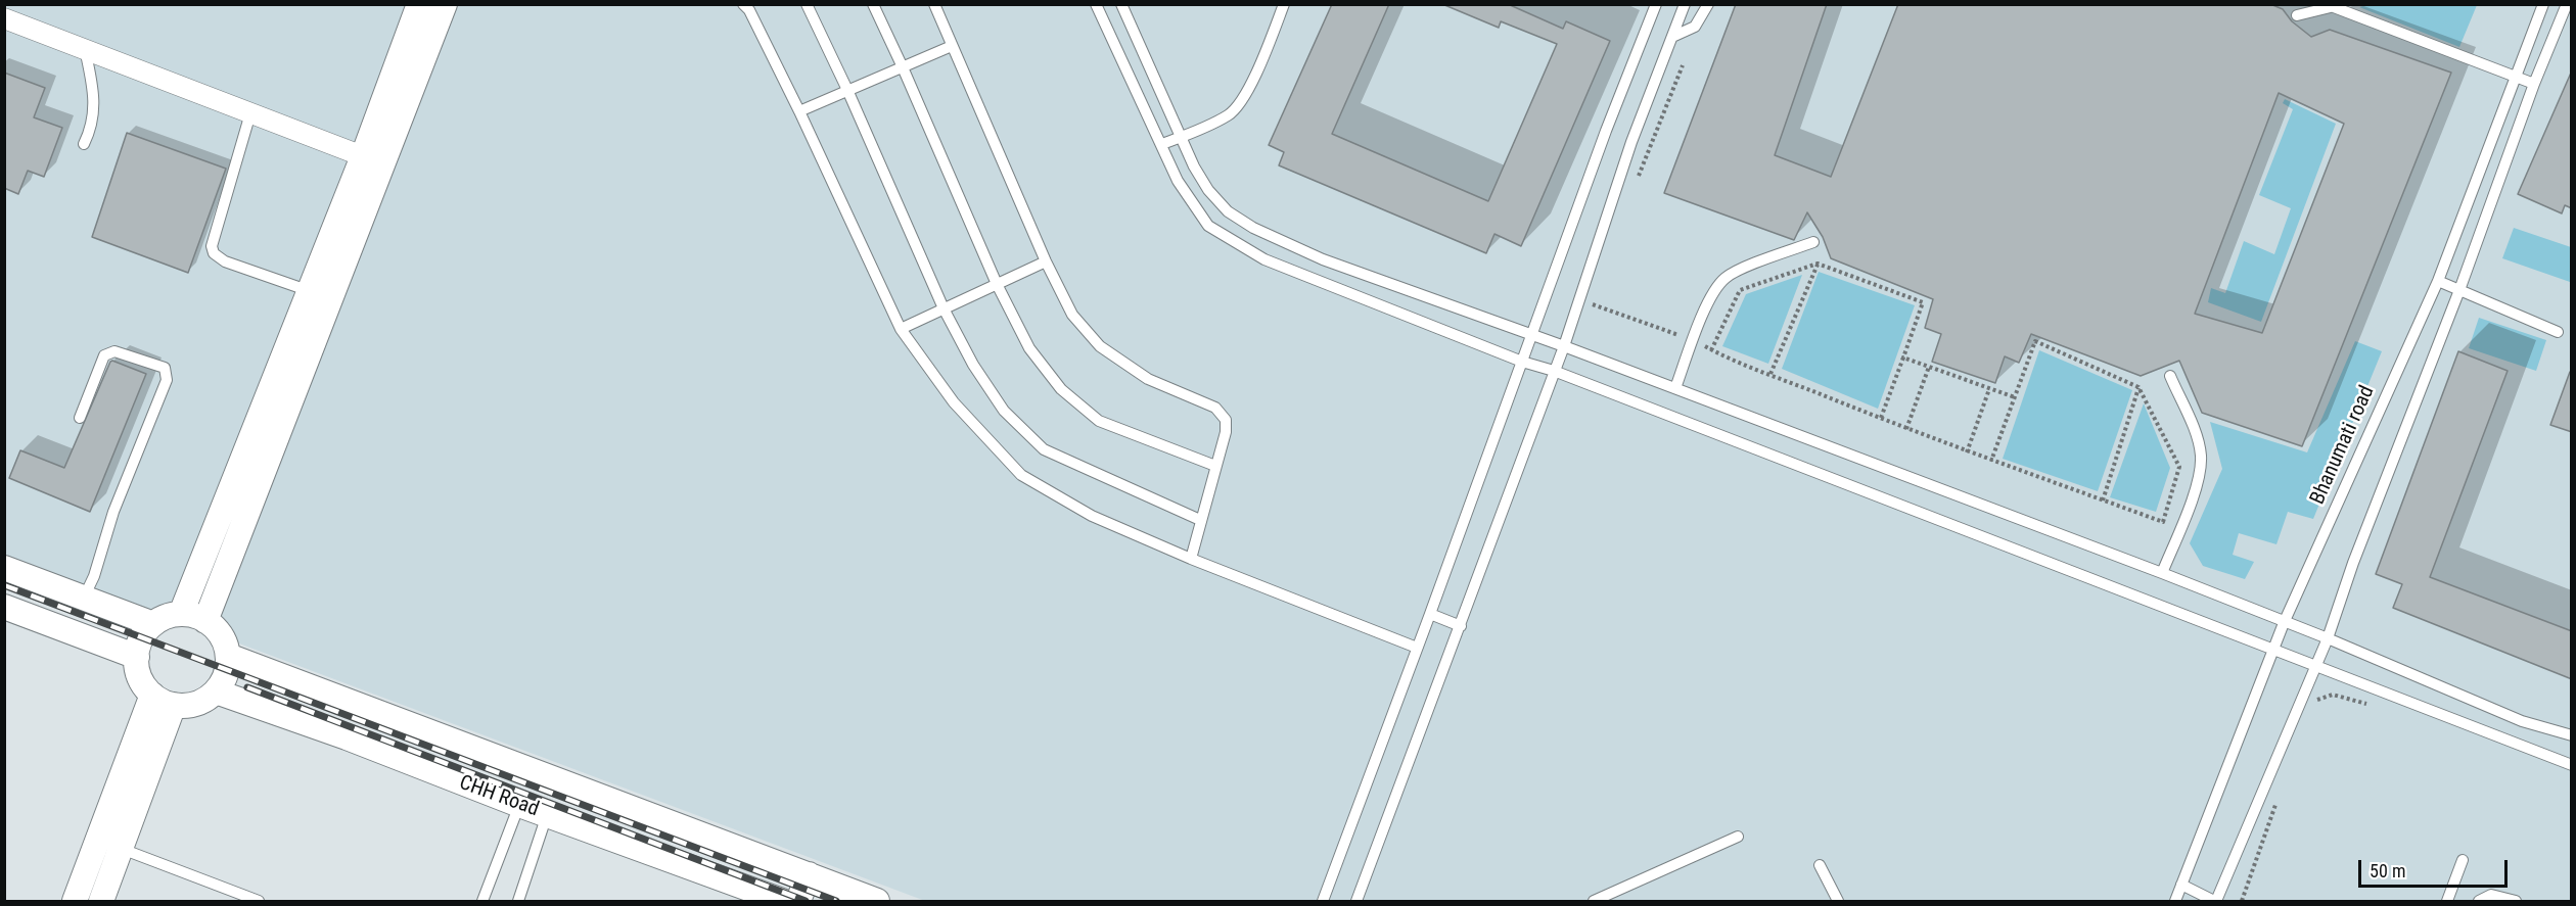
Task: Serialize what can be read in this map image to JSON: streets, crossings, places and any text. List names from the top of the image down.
{
  "streets": {
    "street": ["CHH Road"],
    "lane": ["Bhanumati road"]
  },
  "scale_bar": "50 m"
}
